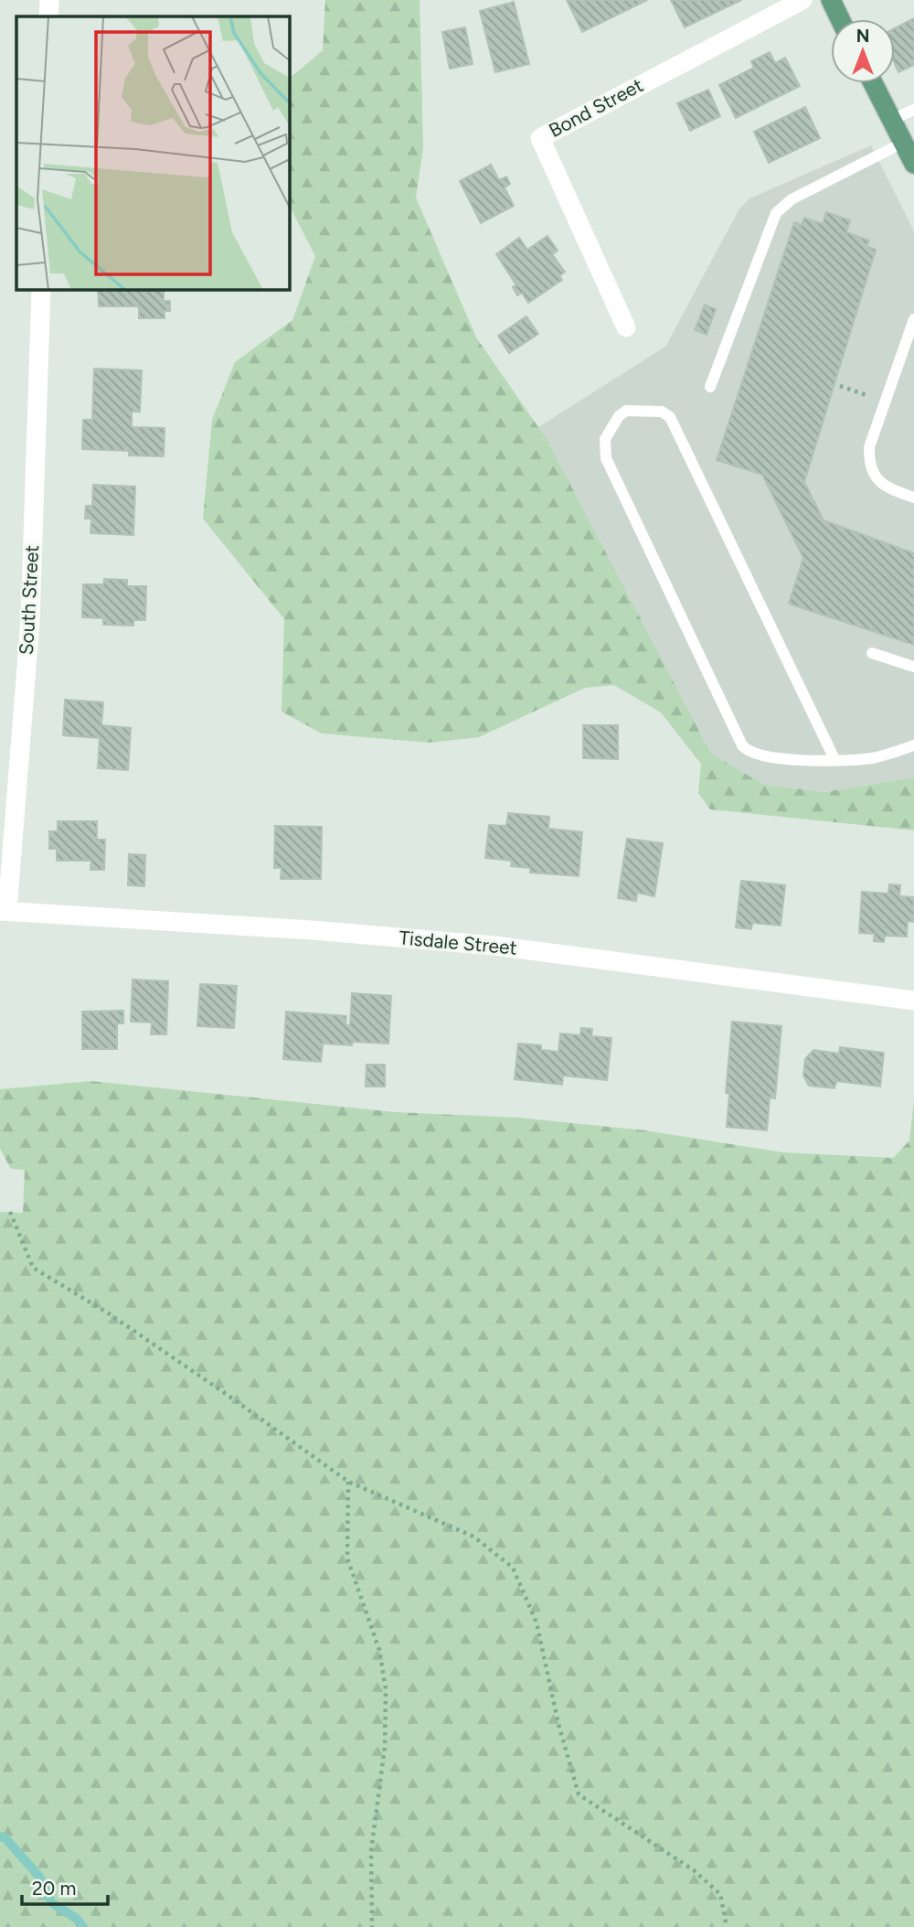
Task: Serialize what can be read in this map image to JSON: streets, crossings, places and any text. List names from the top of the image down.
{
  "streets": {
    "street": ["Bond Street", "South Street", "Tisdale Street"]
  },
  "crossings": [
    ["South Street", "Tisdale Street"]
  ],
  "scale_bar": "20 m",
  "north": "top"
}
